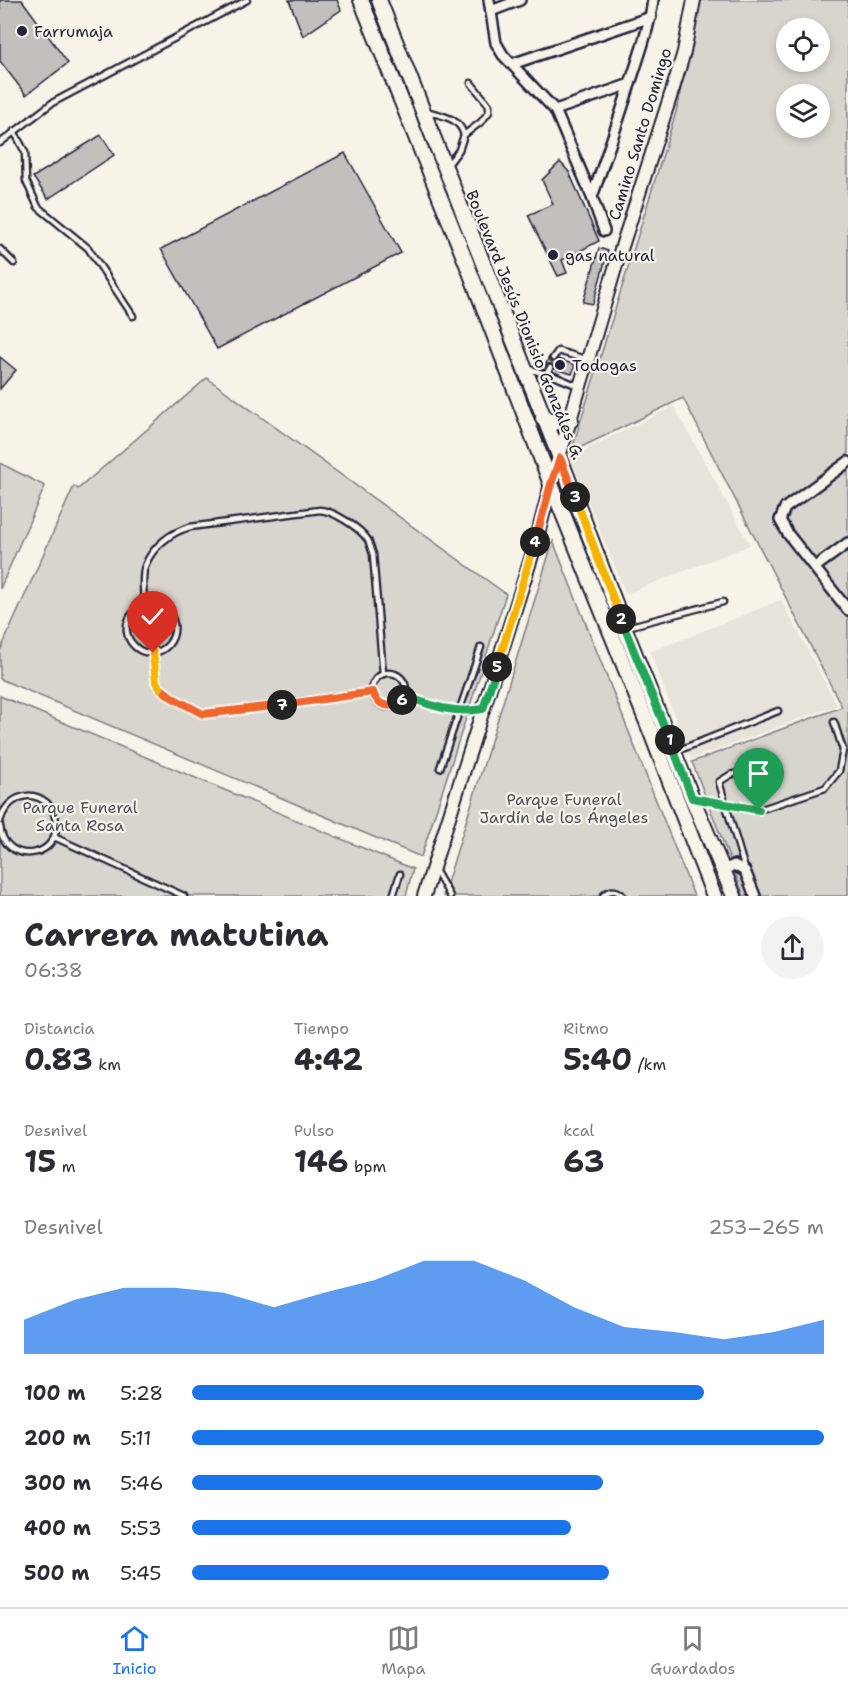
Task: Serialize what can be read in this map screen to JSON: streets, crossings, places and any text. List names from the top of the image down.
{
  "streets": {
    "main road": ["Boulevard Jesús Dionisio Gonzáles G."],
    "street": ["Camino Santo Domingo"]
  },
  "crossings": [
    ["Camino Santo Domingo", "Boulevard Jesús Dionisio Gonzáles G."]
  ],
  "parks": ["Parque Funeral Jardín de los Ángeles", "Parque Funeral Santa Rosa"],
  "places": ["Farrumaja", "gas natural", "Todogas"],
  "page": {
    "pins": [
      "3",
      "4",
      "2",
      "5",
      "6",
      "7",
      "1"
    ],
    "heading": ["Carrera matutina", "06:38"],
    "stats": [
      ["Distancia", "0.83 km"],
      ["Tiempo", "4:42"],
      ["Ritmo", "5:40 /km"],
      ["Desnivel", "15 m"],
      ["Pulso", "146 bpm"],
      ["kcal", "63"]
    ],
    "chart": ["Desnivel", "253–265 m"],
    "list": [
      {
        "name": "100 m",
        "note": "5:28"
      },
      {
        "name": "200 m",
        "note": "5:11"
      },
      {
        "name": "300 m",
        "note": "5:46"
      },
      {
        "name": "400 m",
        "note": "5:53"
      },
      {
        "name": "500 m",
        "note": "5:45"
      }
    ],
    "tabs": ["Inicio", "Mapa", "Guardados"]
  }
}
